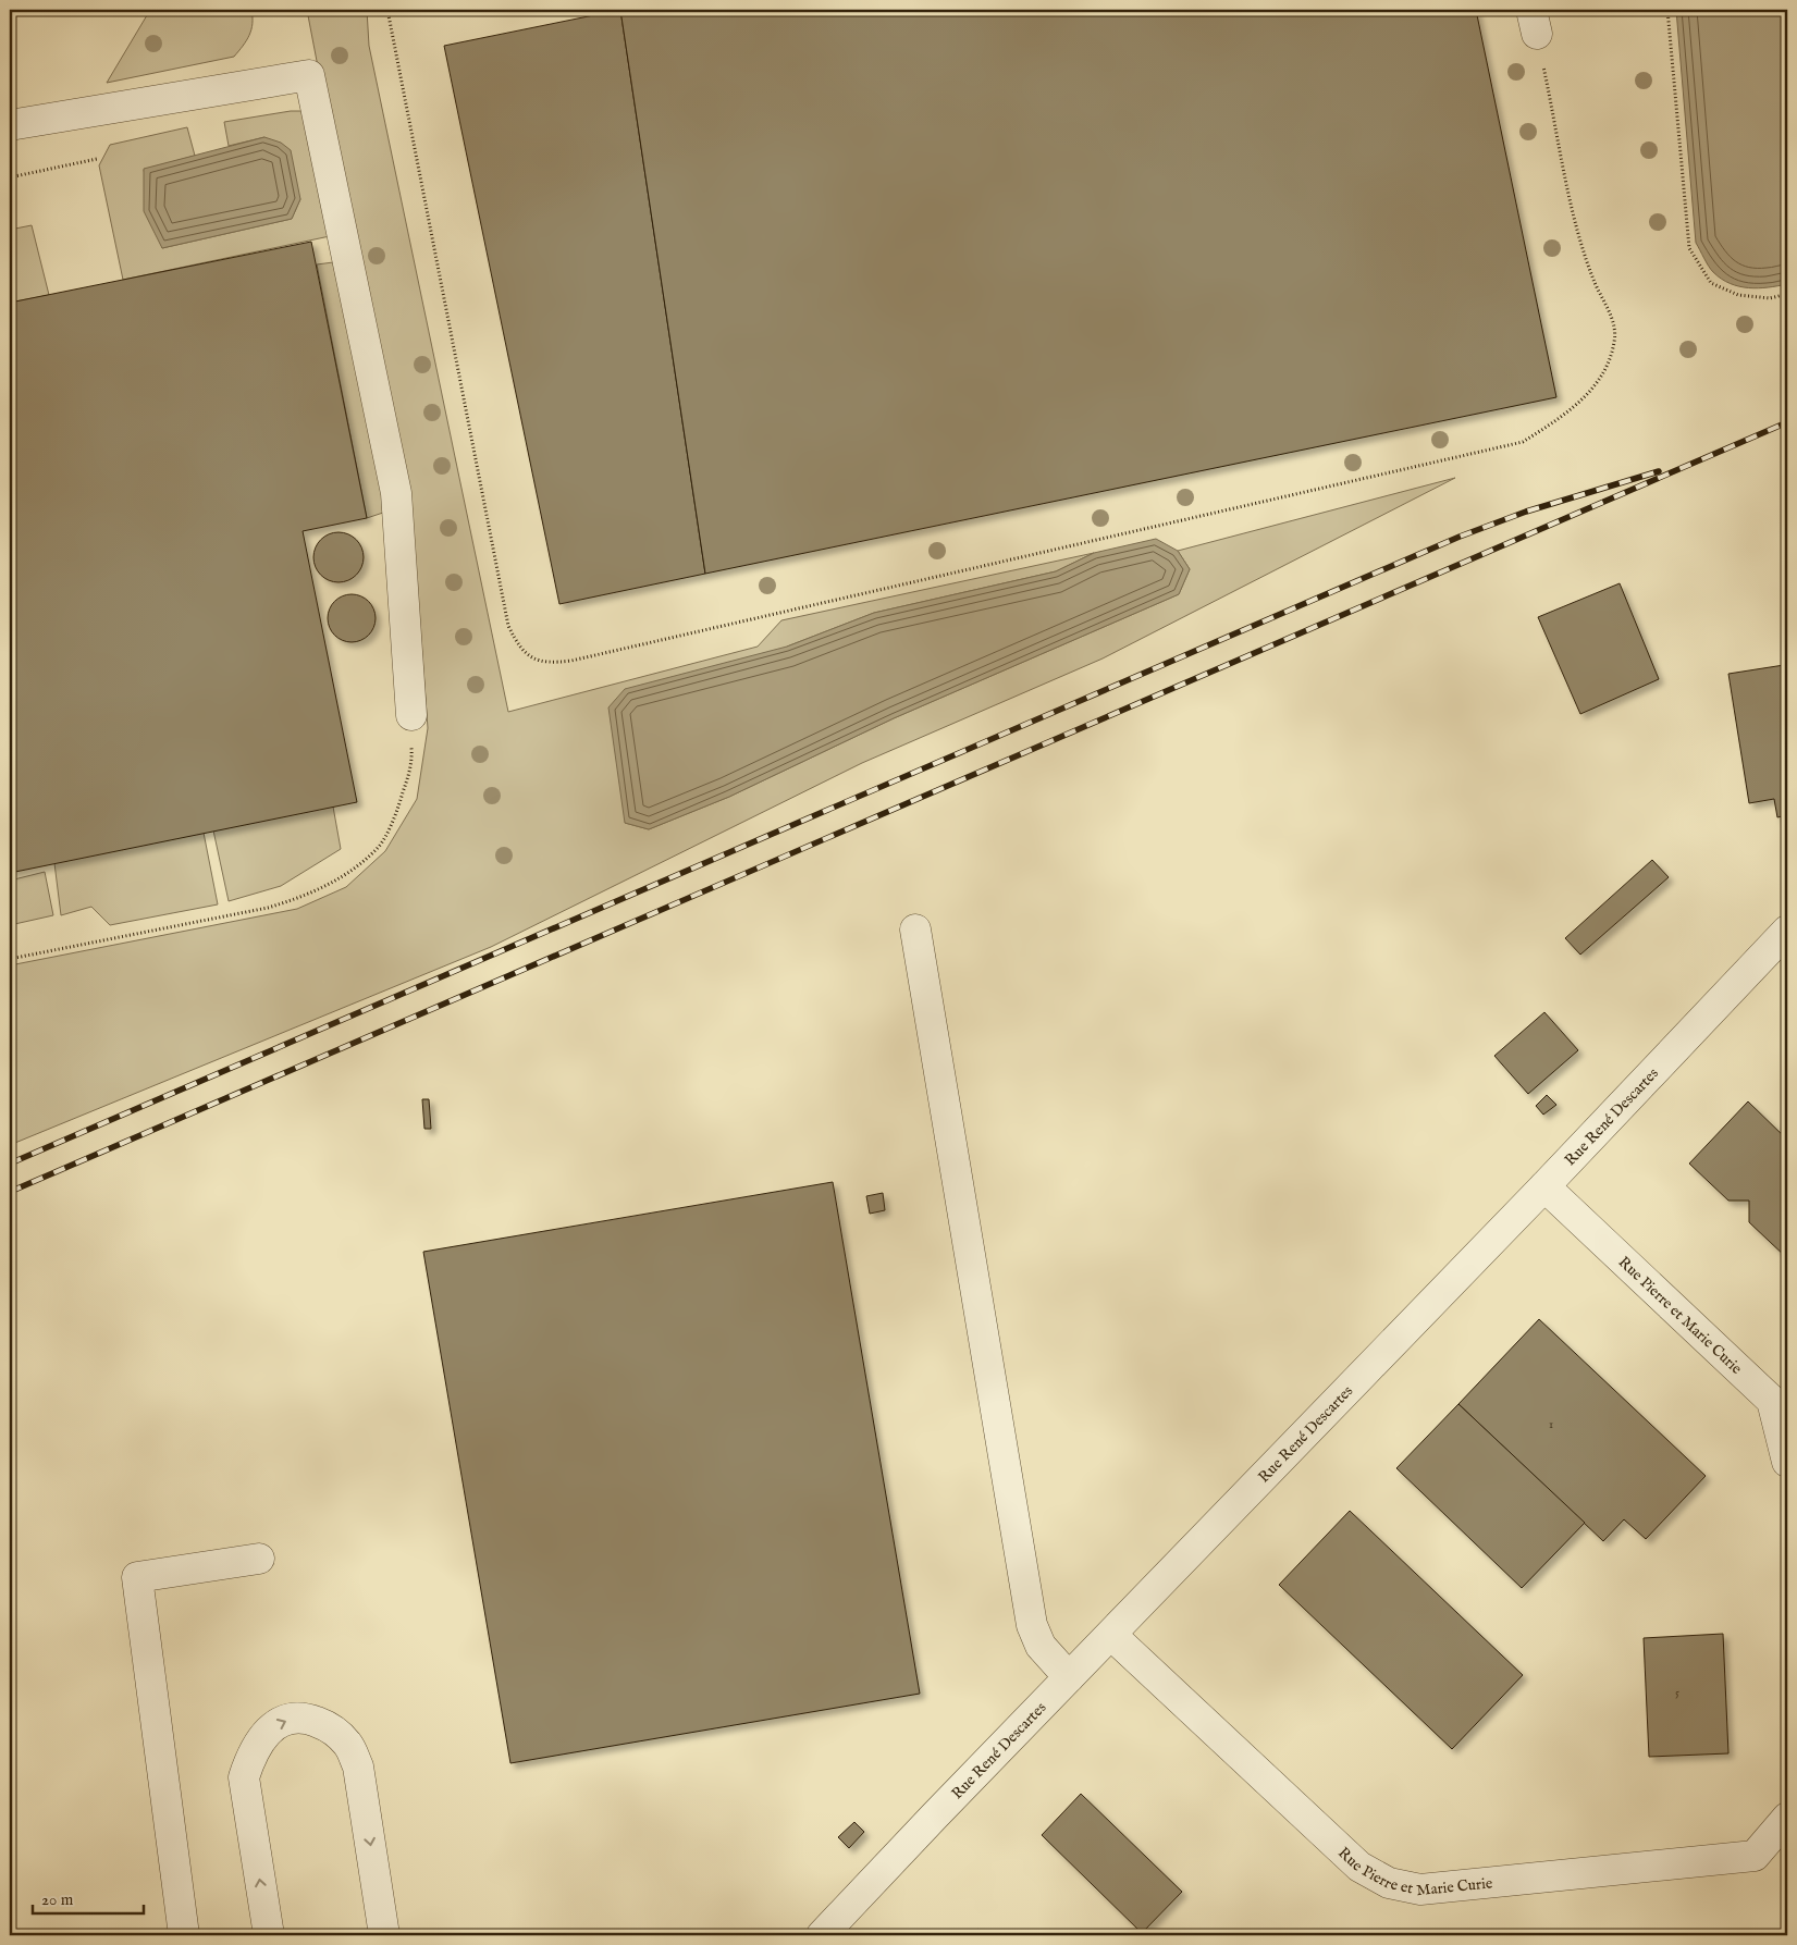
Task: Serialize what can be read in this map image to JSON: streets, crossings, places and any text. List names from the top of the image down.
{
  "streets": {
    "street": ["Rue René Descartes", "Rue Pierre et Marie Curie"]
  },
  "crossings": [
    ["Rue René Descartes", "Rue Pierre et Marie Curie"]
  ],
  "house_numbers": ["1", "5"],
  "scale_bar": "20 m"
}
